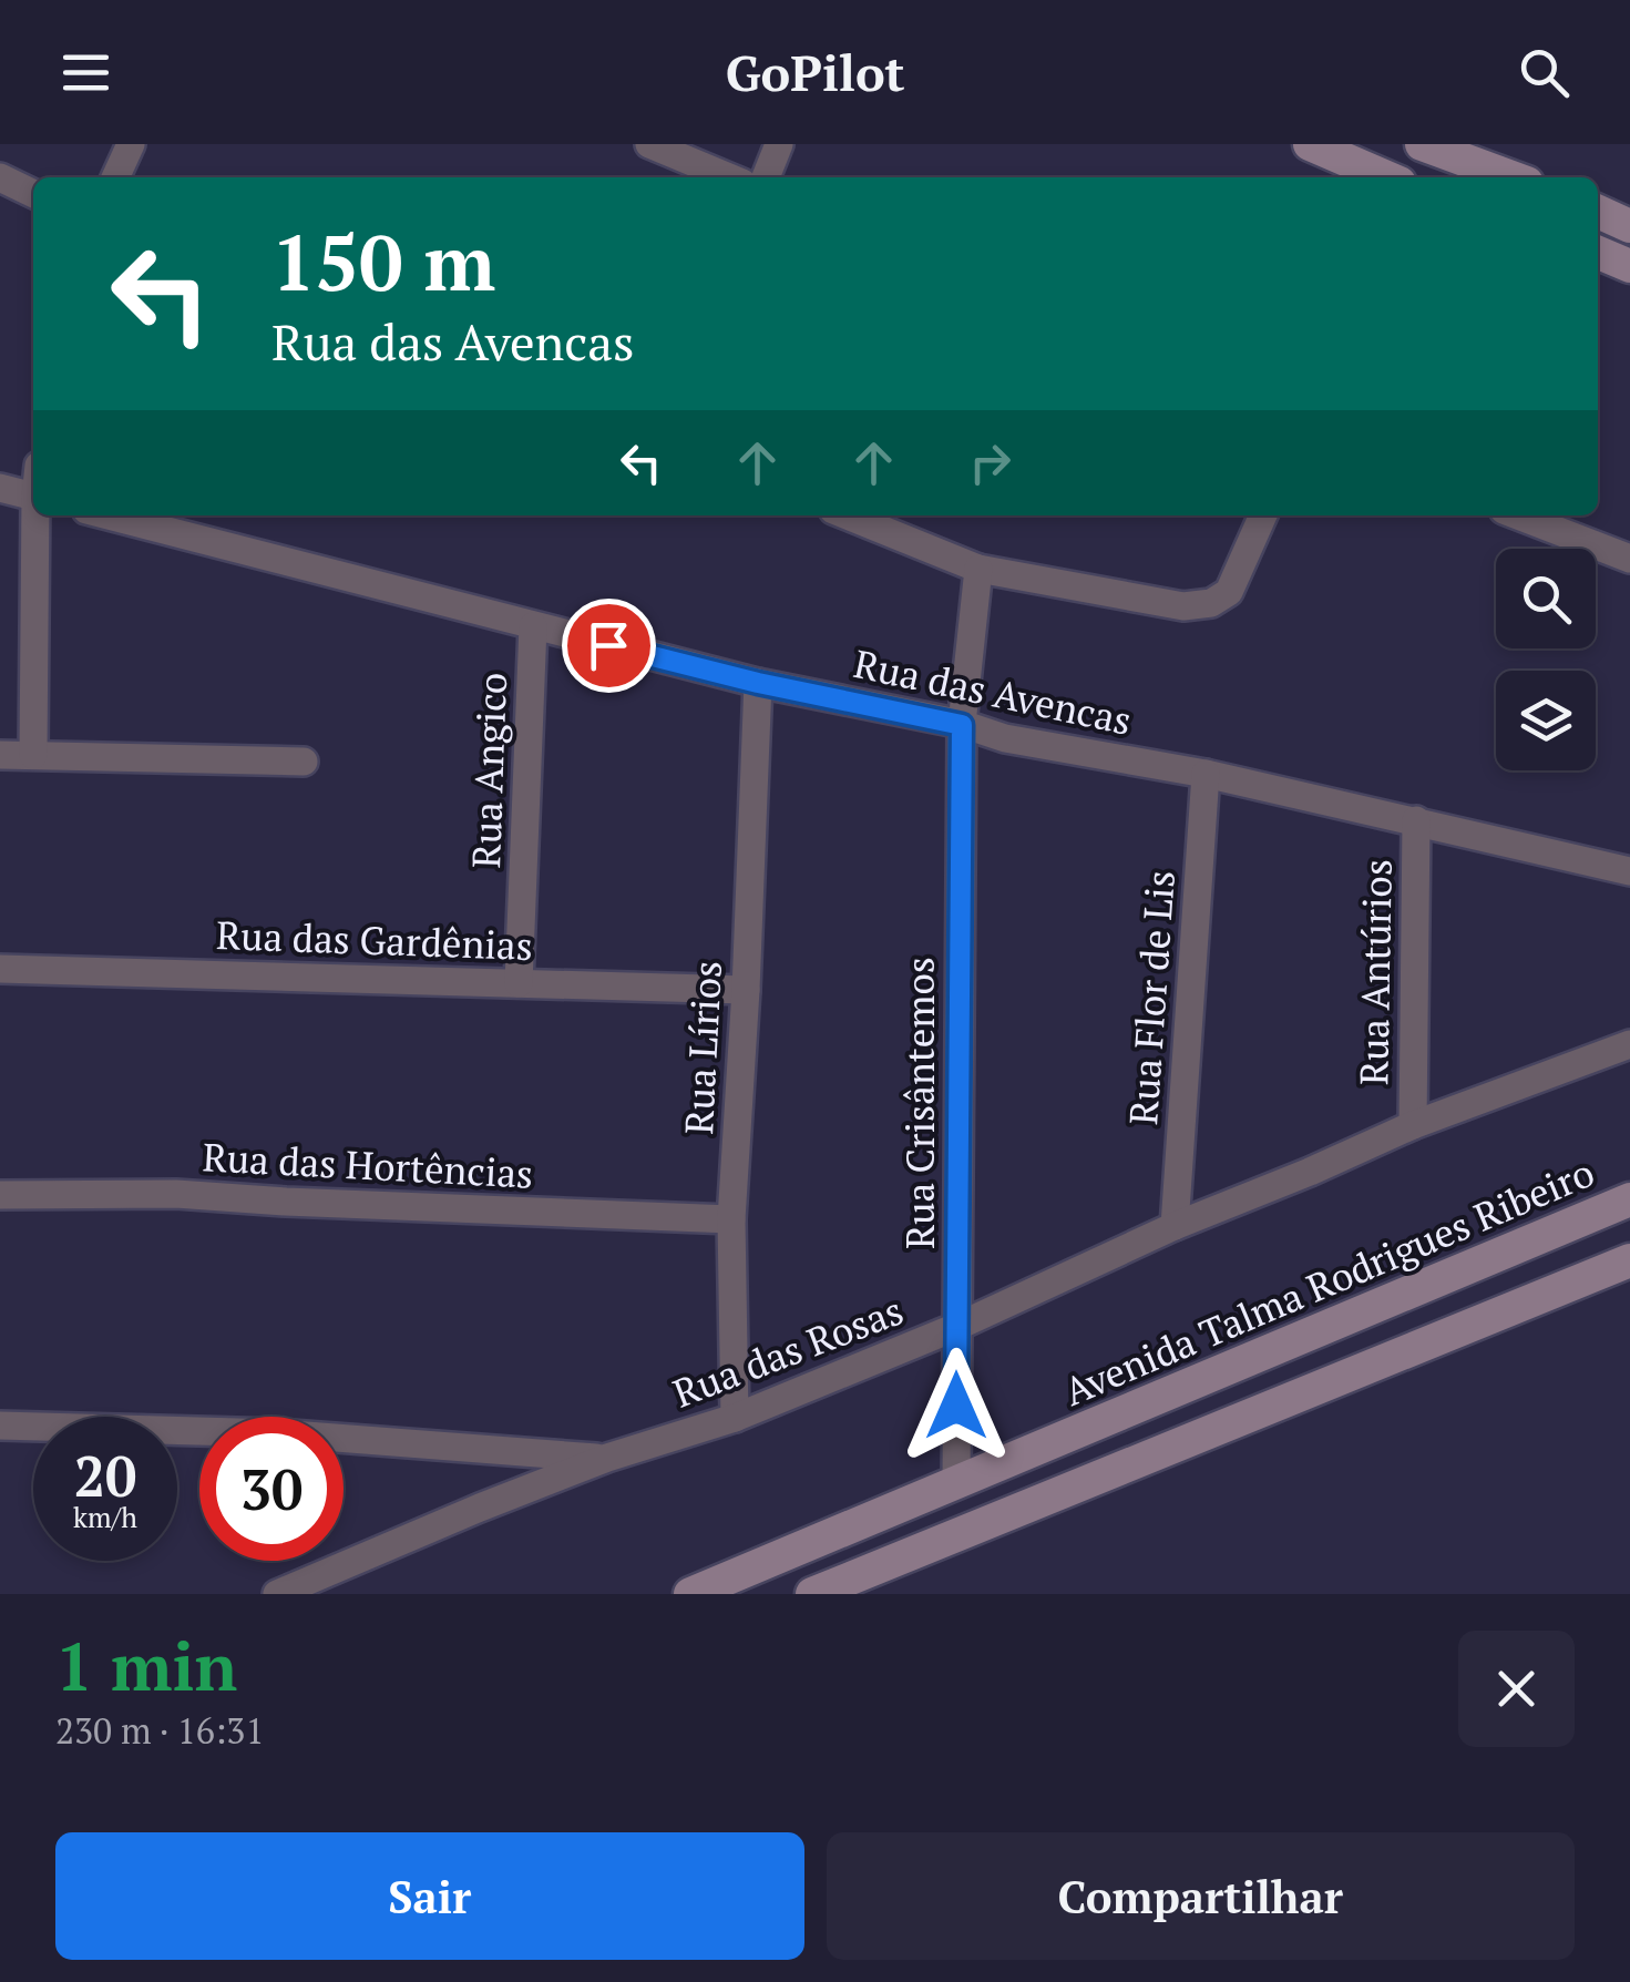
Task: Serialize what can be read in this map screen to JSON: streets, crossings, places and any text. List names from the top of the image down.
{
  "streets": {
    "main road": ["Avenida Talma Rodrigues Ribeiro"],
    "street": [
      "Rua das Avencas",
      "Rua Angico",
      "Rua das Gardênias",
      "Rua Antúrios",
      "Rua Flor de Lis",
      "Rua Lírios",
      "Rua Crisântemos",
      "Rua das Hortências",
      "Rua das Rosas"
    ]
  },
  "crossings": [
    ["Rua das Avencas", "Rua Angico"],
    ["Rua das Avencas", "Rua Antúrios"],
    ["Rua das Avencas", "Rua Flor de Lis"],
    ["Rua das Avencas", "Rua Lírios"],
    ["Rua das Avencas", "Rua Crisântemos"],
    ["Rua Angico", "Rua das Gardênias"],
    ["Rua das Gardênias", "Rua Lírios"],
    ["Rua Antúrios", "Rua das Rosas"],
    ["Rua Flor de Lis", "Rua das Rosas"],
    ["Rua Lírios", "Rua das Hortências"],
    ["Rua Lírios", "Rua das Rosas"],
    ["Rua Crisântemos", "Avenida Talma Rodrigues Ribeiro"],
    ["Rua Crisântemos", "Rua das Rosas"]
  ],
  "page": {
    "header": "GoPilot",
    "turn": ["150 m", "Rua das Avencas"],
    "speed": "20 km/h",
    "limit": "30",
    "heading": ["1 min", "230 m · 16:31"],
    "buttons": ["Sair", "Compartilhar"]
  }
}
